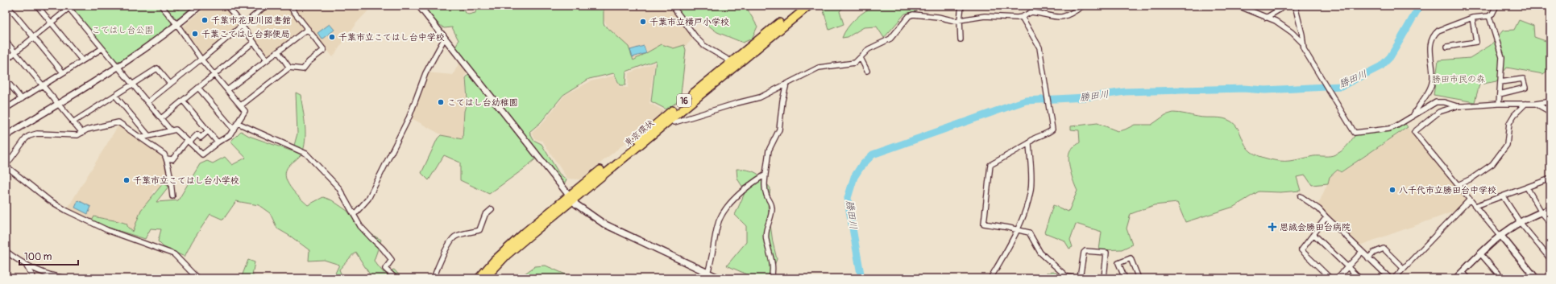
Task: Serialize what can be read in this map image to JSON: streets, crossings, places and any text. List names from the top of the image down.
{
  "streets": {
    "highway": ["16", "東京環状"]
  },
  "water": ["勝田川"],
  "parks": ["こてはし台公園", "勝田市民の森"],
  "places": {
    "other": [
      "千葉市花見川図書館",
      "千葉市立横戸小学校",
      "千葉こてはし台郵便局",
      "千葉市立こてはし台中学校",
      "こてはし台幼稚園",
      "千葉市立こてはし台小学校",
      "八千代市立勝田台中学校"
    ],
    "health": ["思誠会勝田台病院"]
  },
  "scale_bar": "100 m"
}
